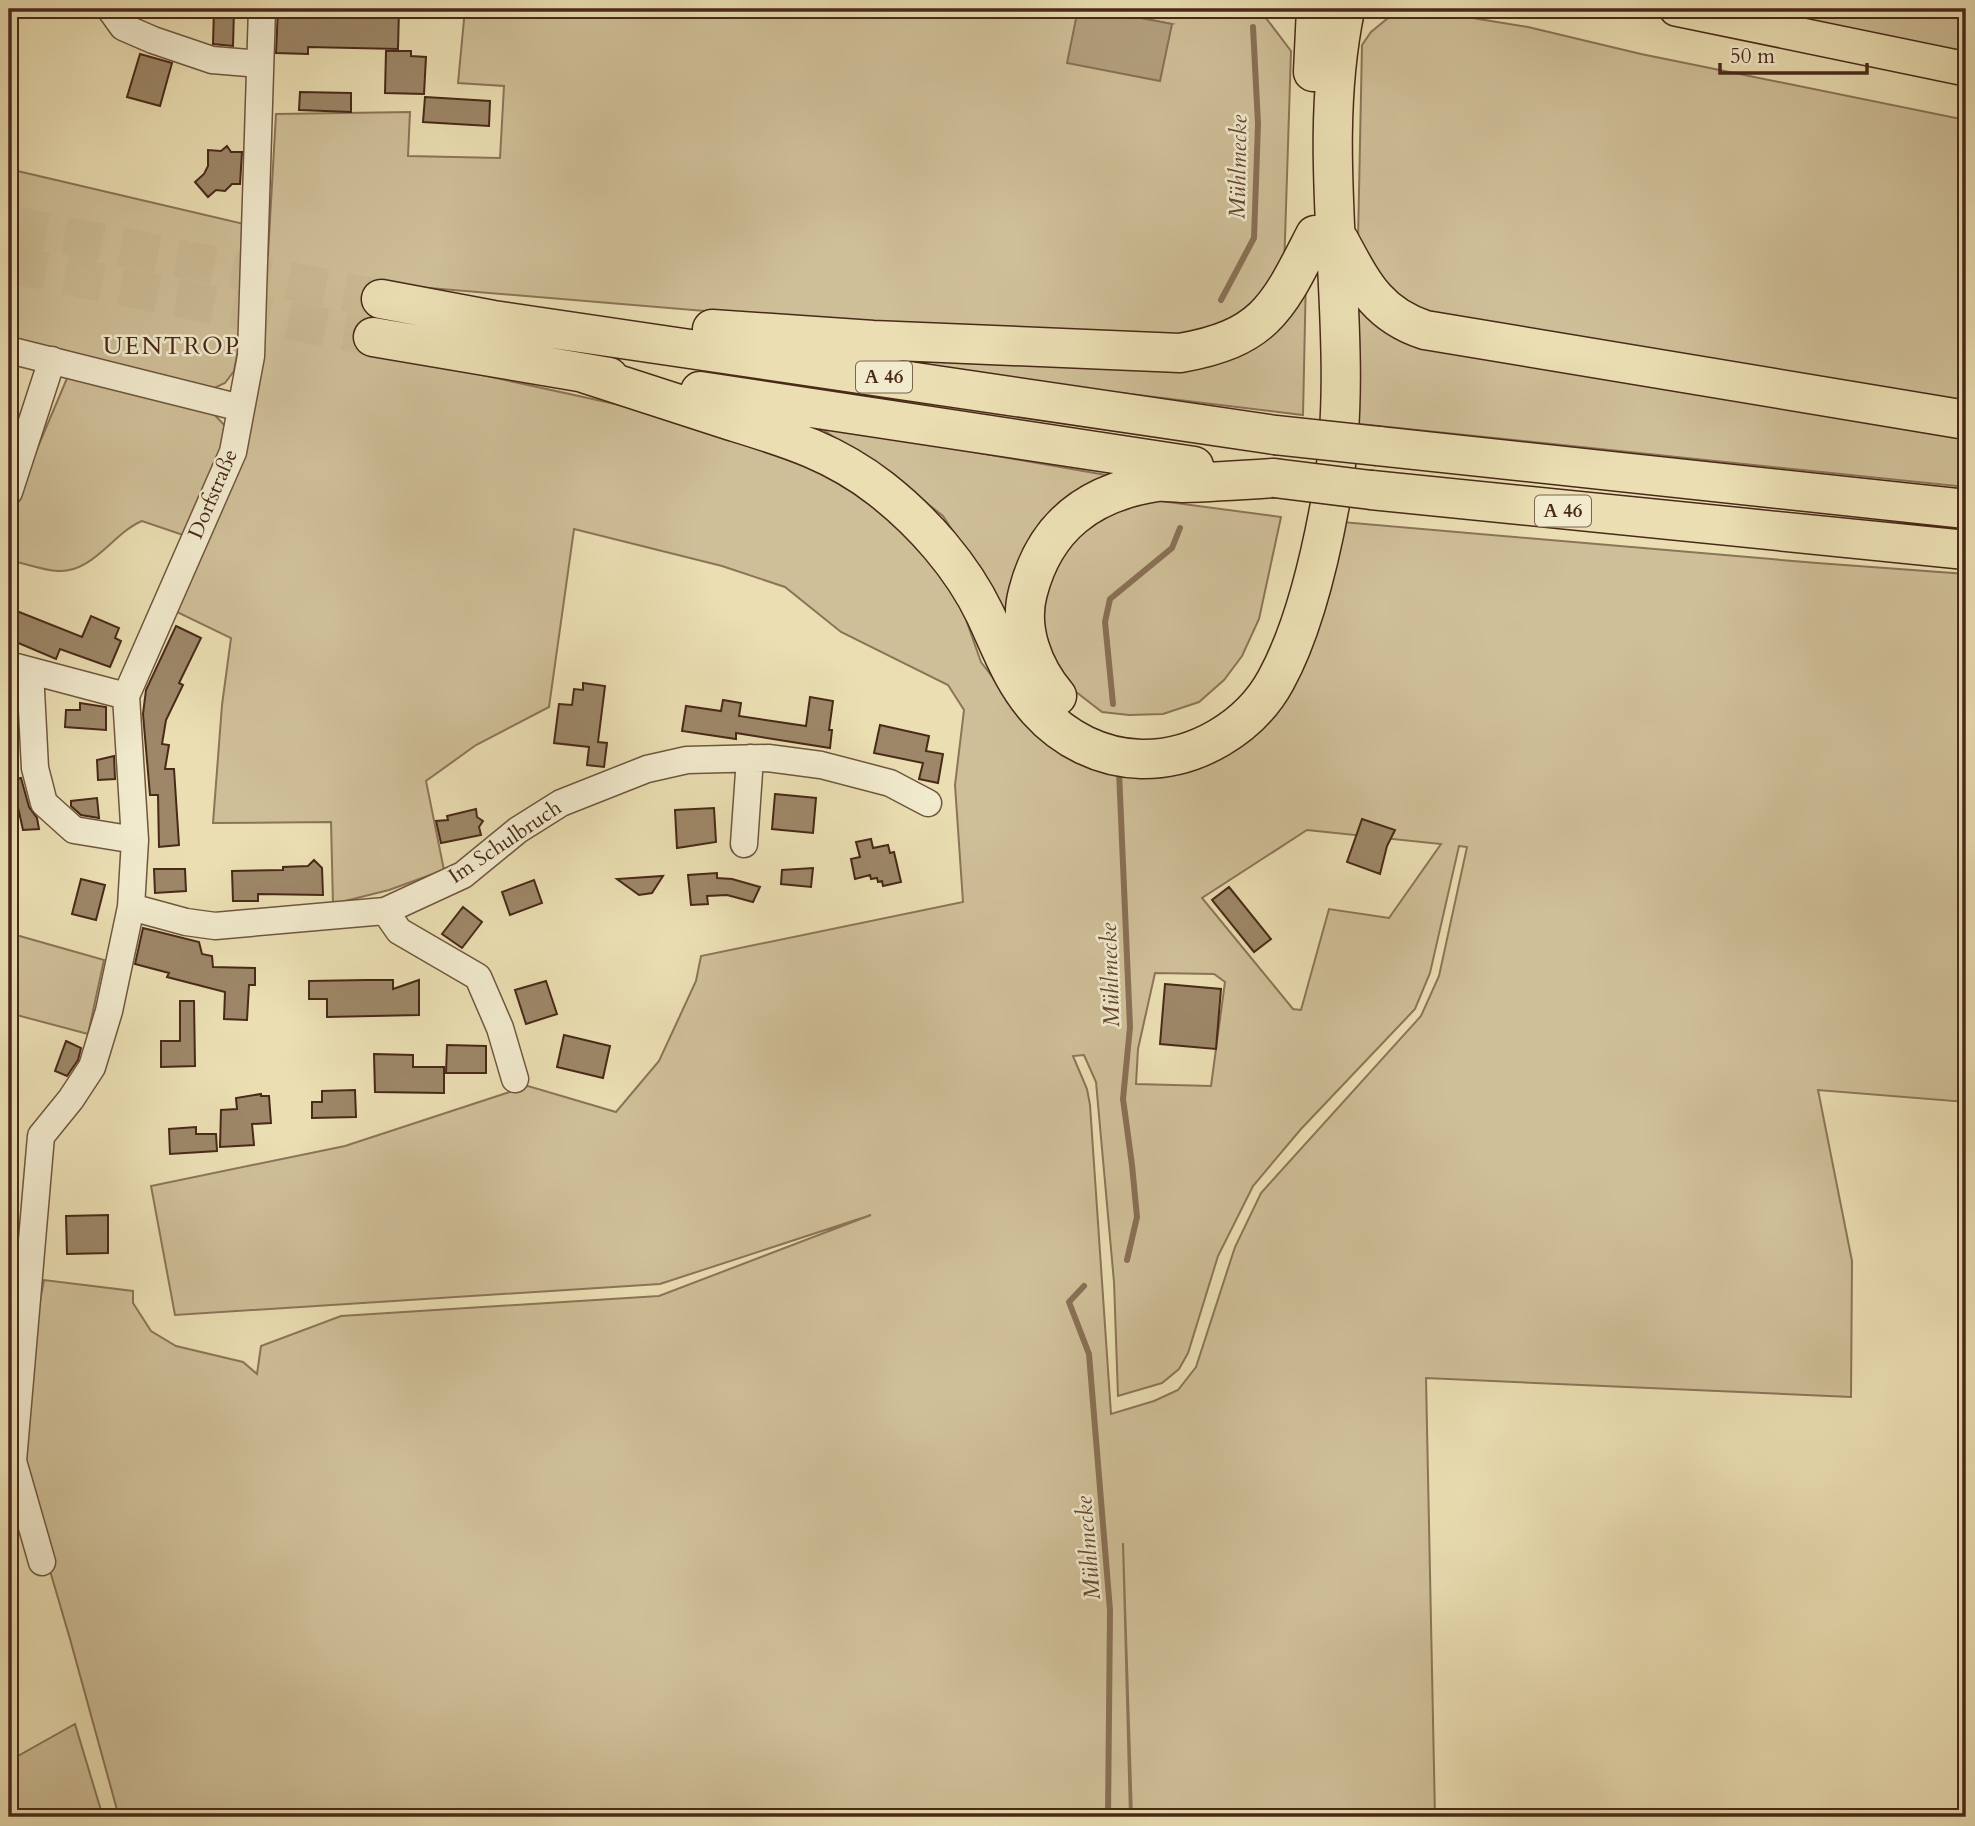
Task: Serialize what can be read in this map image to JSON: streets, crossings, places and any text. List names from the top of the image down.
{
  "streets": {
    "highway": ["A 46"],
    "street": ["Dorfstraße", "Im Schulbruch"]
  },
  "crossings": [
    ["Dorfstraße", "Im Schulbruch"]
  ],
  "districts": ["UENTROP"],
  "water": ["Mühlmecke"],
  "scale_bar": "50 m"
}
